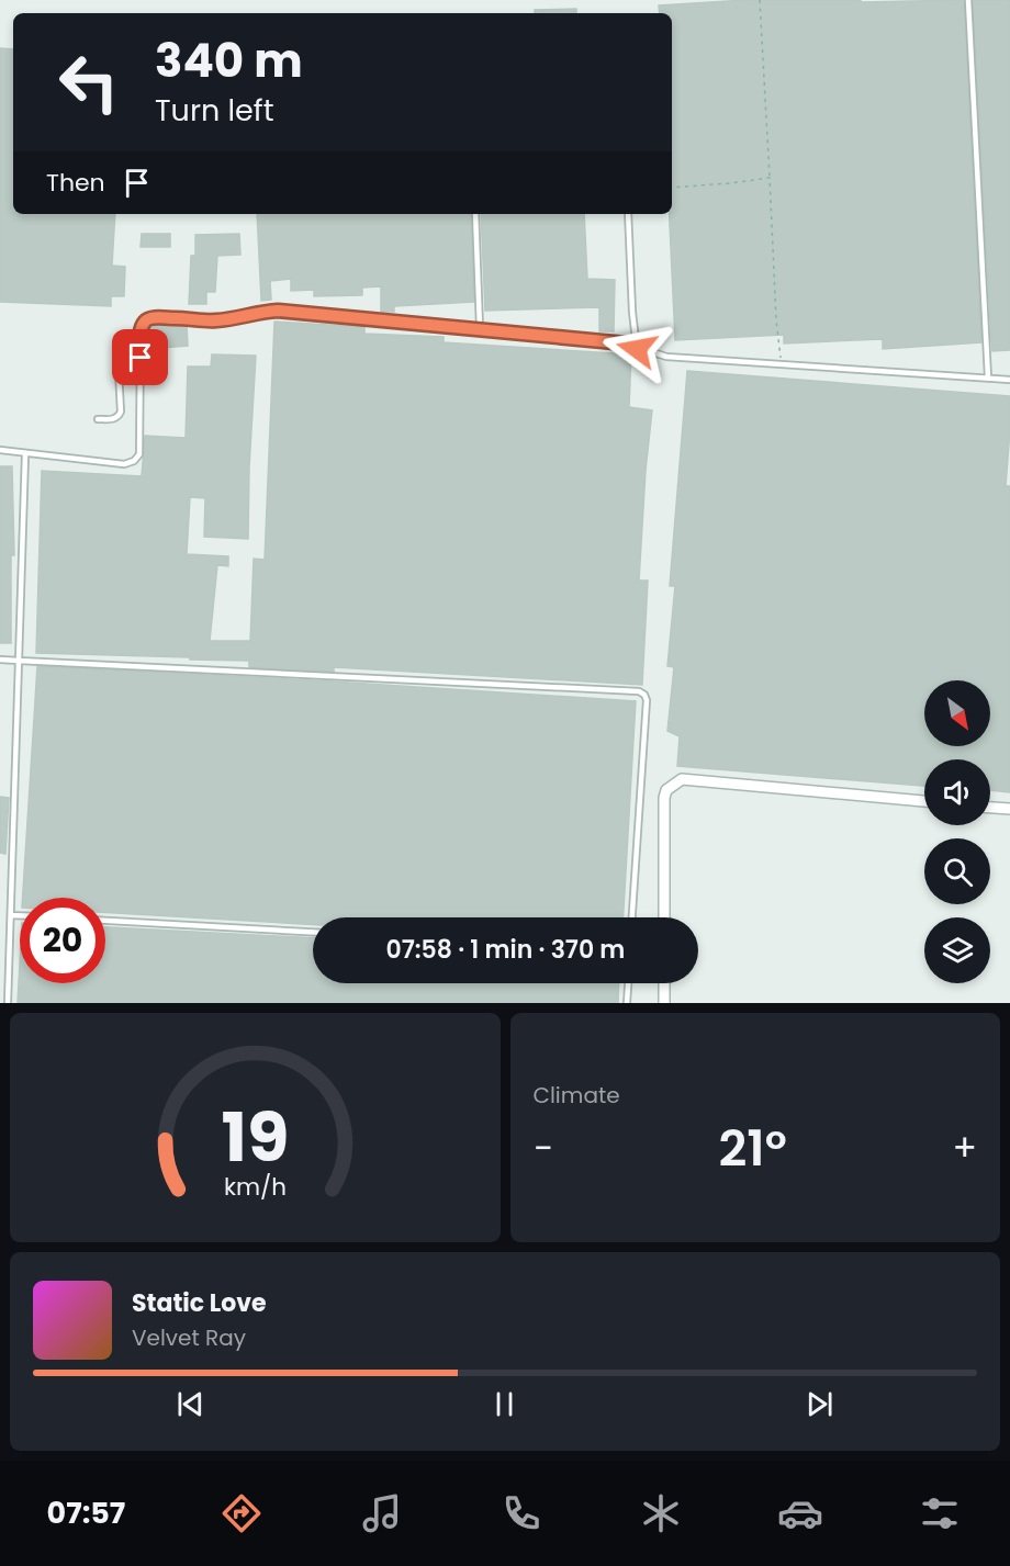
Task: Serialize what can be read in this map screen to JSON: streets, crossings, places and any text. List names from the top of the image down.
{
  "north": "bottom right",
  "page": {
    "turn": ["340 m", "Turn left"],
    "then": "Then",
    "limit": "20",
    "trip": "07:58 · 1 min · 370 m",
    "tile": "Climate",
    "heat": ["−", "21°", "+"],
    "song": ["Static Love", "Velvet Ray"],
    "tabs": "07:57",
    "gauge": ["19", "km/h"]
  }
}
